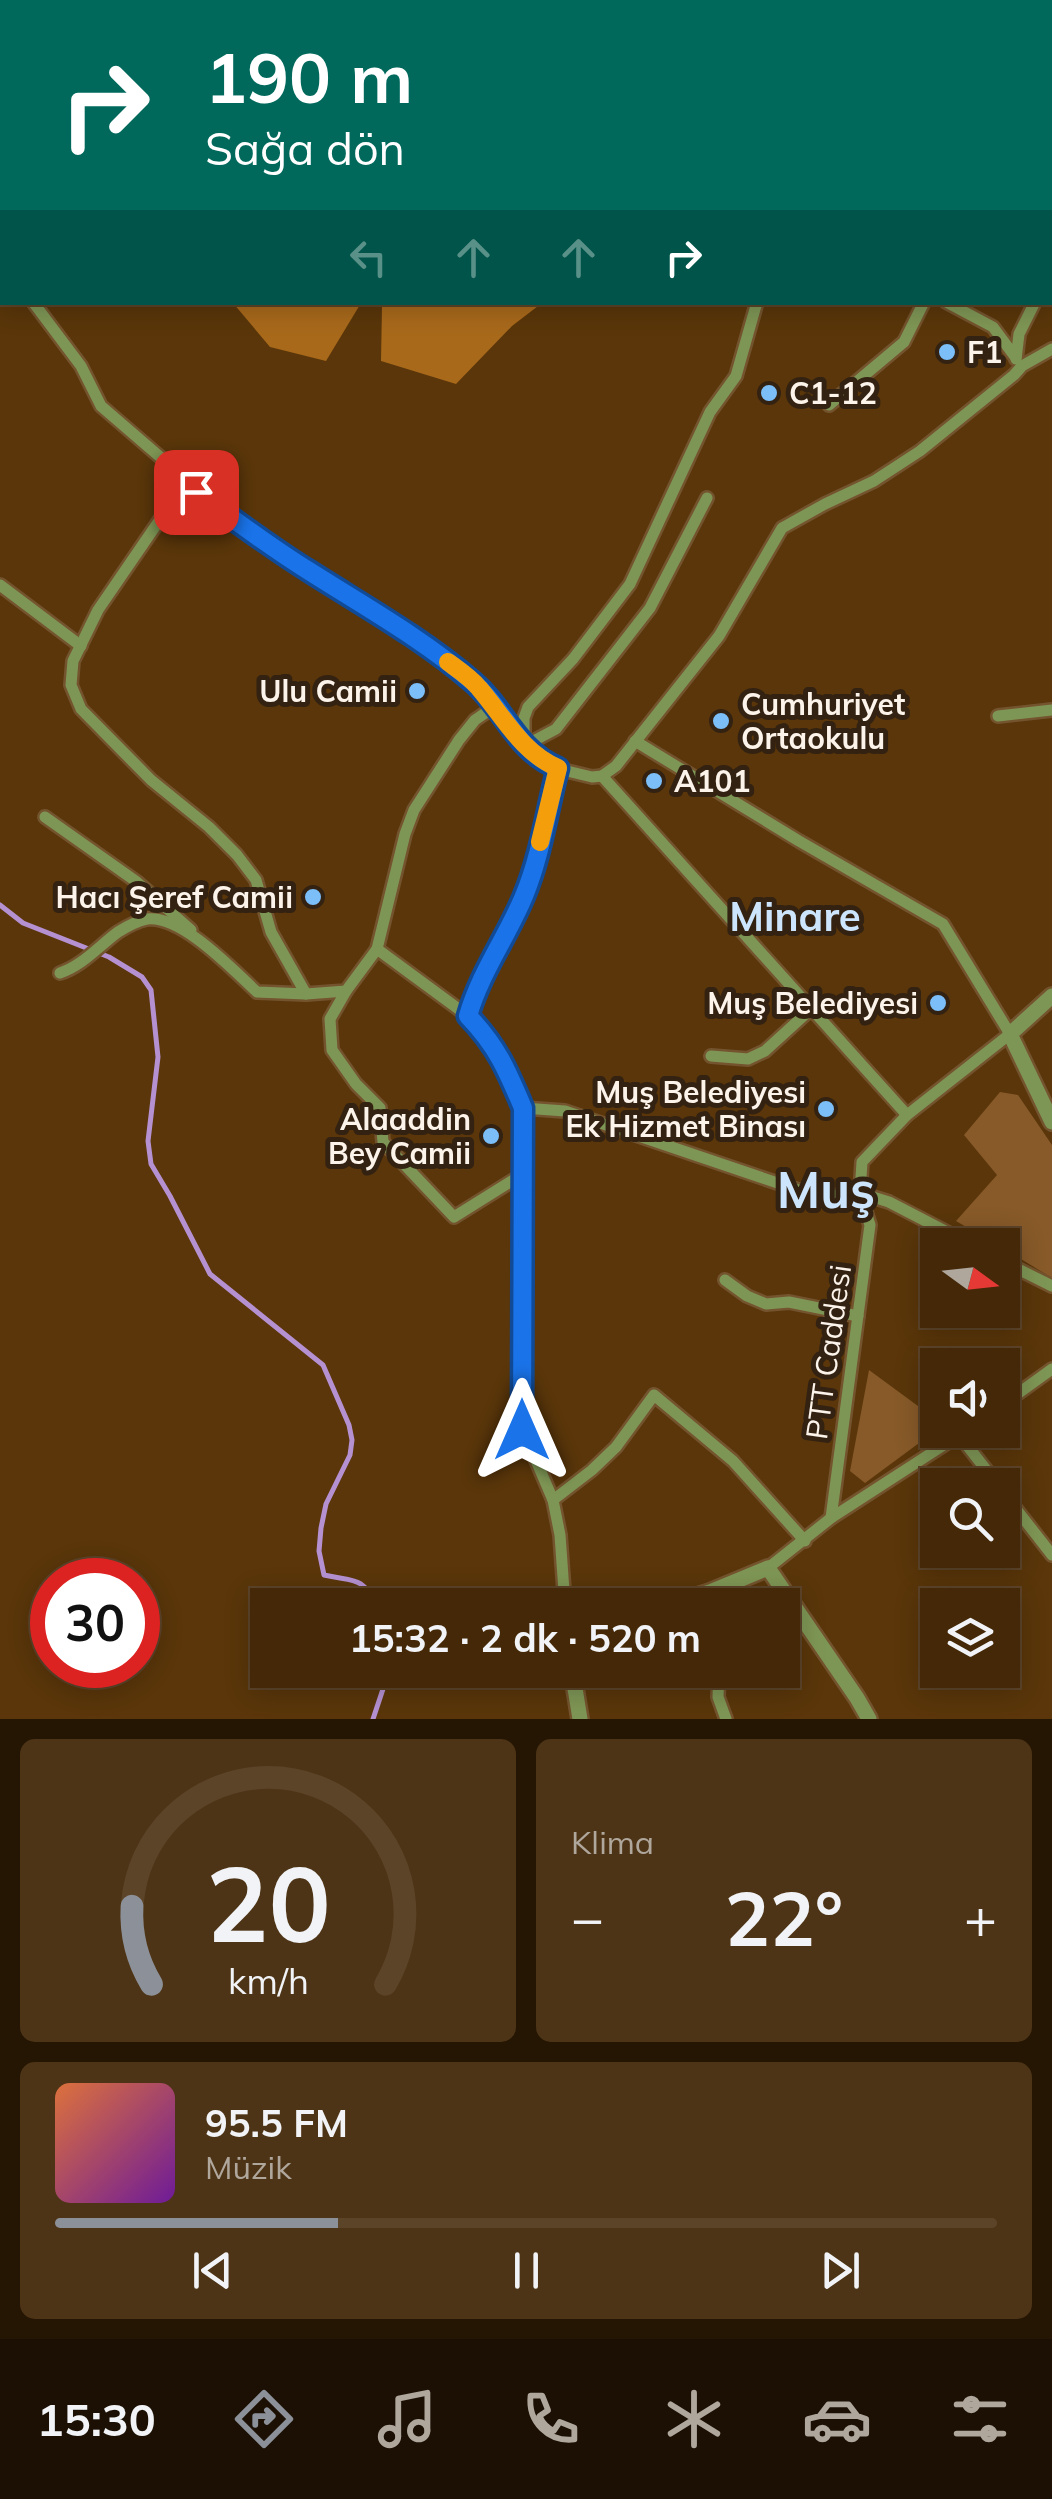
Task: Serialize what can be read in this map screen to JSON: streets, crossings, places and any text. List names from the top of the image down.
{
  "streets": {
    "street": ["PTT Caddesi"]
  },
  "districts": ["Minare", "Muş"],
  "places": [
    "F1",
    "C1-12",
    "Ulu Camii",
    "Cumhuriyet Ortaokulu",
    "A101",
    "Hacı Şeref Camii",
    "Muş Belediyesi",
    "Muş Belediyesi Ek Hizmet Binası",
    "Alaaddin Bey Camii"
  ],
  "north": "right",
  "page": {
    "turn": ["190 m", "Sağa dön"],
    "limit": "30",
    "trip": "15:32 · 2 dk · 520 m",
    "tile": "Klima",
    "heat": ["−", "22°", "+"],
    "song": ["95.5 FM", "Müzik"],
    "tabs": "15:30",
    "gauge": ["20", "km/h"]
  }
}
